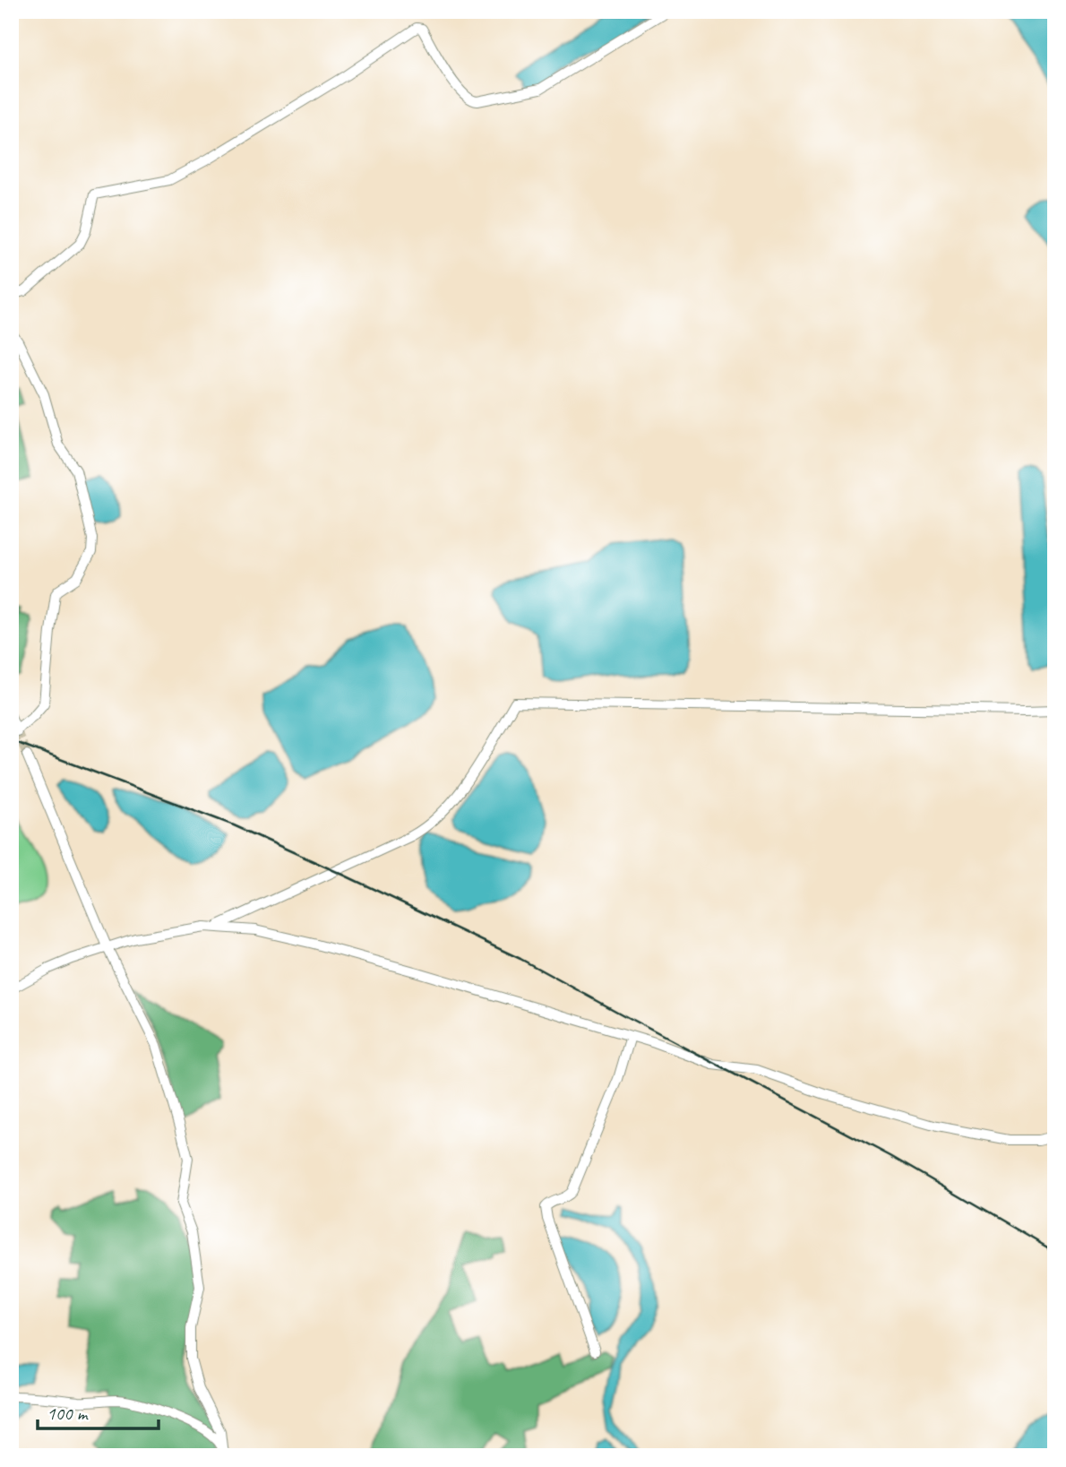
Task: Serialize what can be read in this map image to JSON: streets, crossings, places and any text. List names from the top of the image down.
{
  "scale_bar": "100 m"
}
